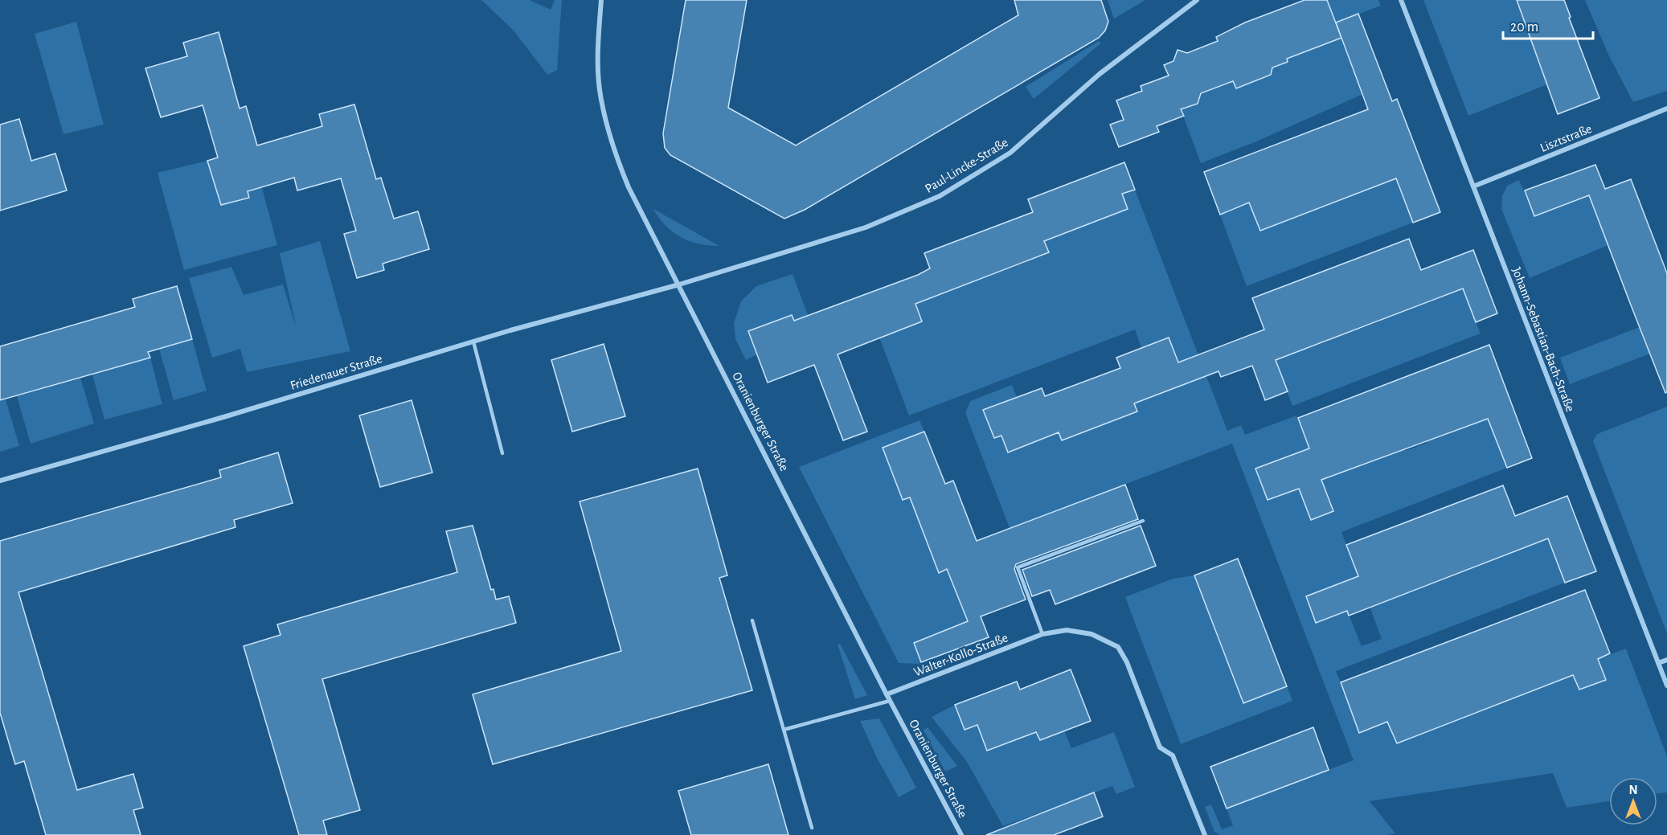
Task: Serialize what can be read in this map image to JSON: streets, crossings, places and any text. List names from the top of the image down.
{
  "streets": {
    "street": [
      "Lisztstraße",
      "Paul-Lincke-Straße",
      "Johann-Sebastian-Bach-Straße",
      "Friedenauer Straße",
      "Oranienburger Straße",
      "Walter-Kollo-Straße"
    ]
  },
  "crossings": [
    ["Lisztstraße", "Johann-Sebastian-Bach-Straße"],
    ["Paul-Lincke-Straße", "Friedenauer Straße"],
    ["Paul-Lincke-Straße", "Oranienburger Straße"],
    ["Friedenauer Straße", "Oranienburger Straße"],
    ["Oranienburger Straße", "Walter-Kollo-Straße"]
  ],
  "scale_bar": "20 m",
  "north": "top"
}
